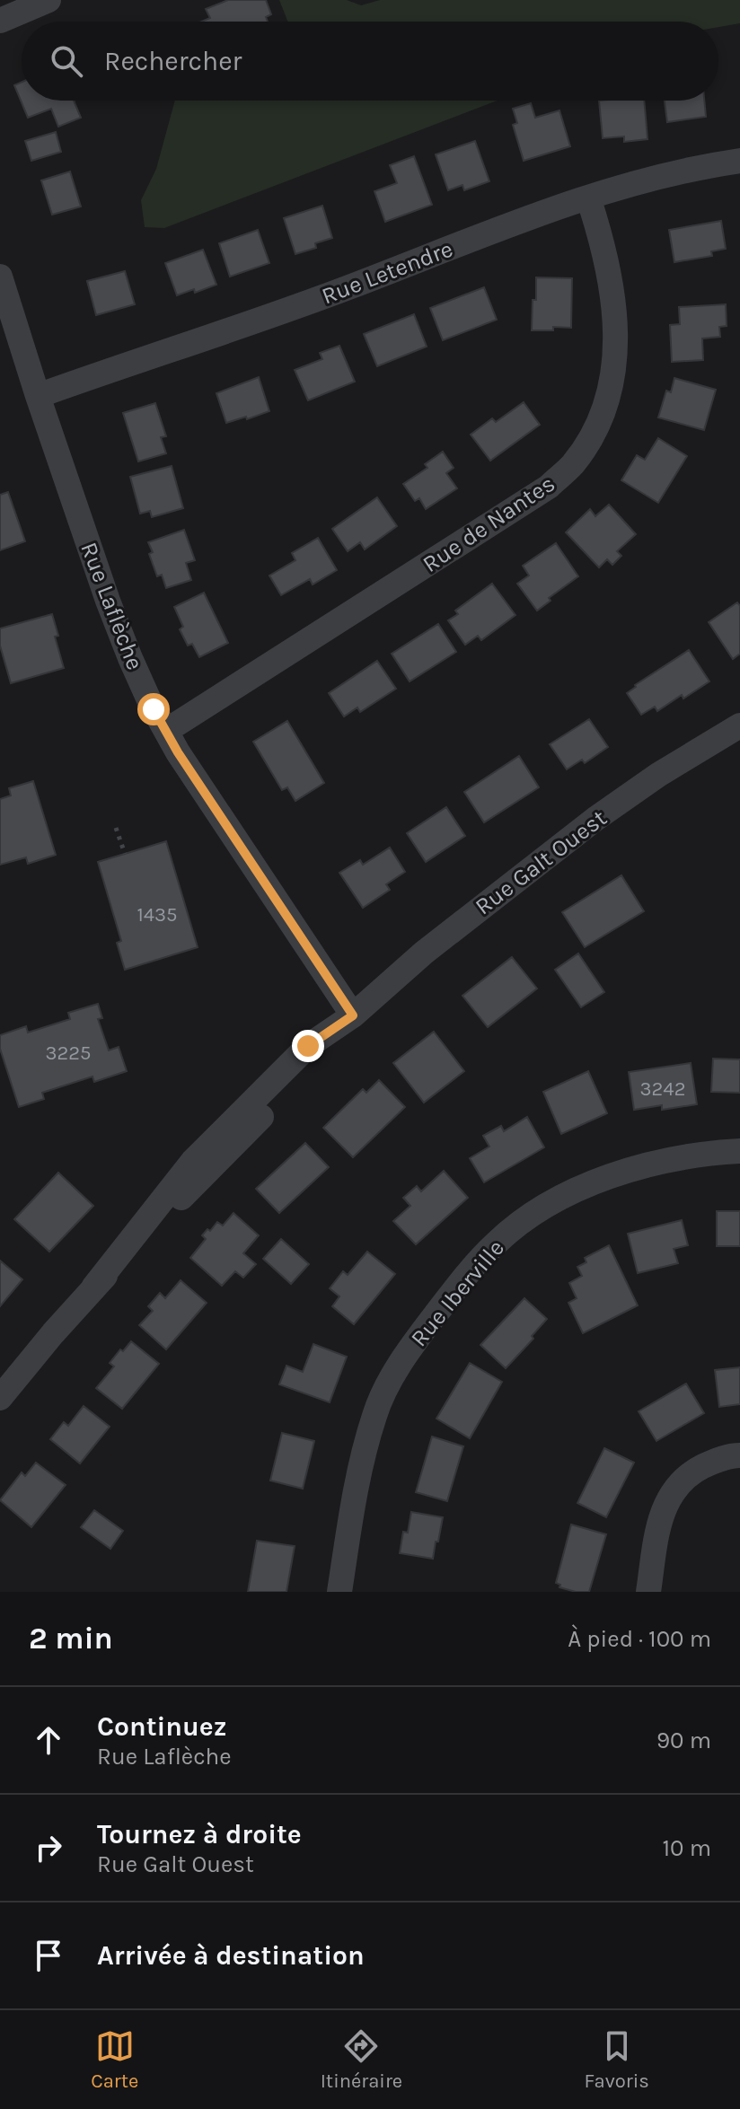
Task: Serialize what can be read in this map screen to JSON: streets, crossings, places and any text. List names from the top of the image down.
{
  "streets": {
    "street": [
      "Rue Letendre",
      "Rue de Nantes",
      "Rue Laflèche",
      "Rue Galt Ouest",
      "Rue Iberville"
    ]
  },
  "crossings": [
    ["Rue Letendre", "Rue de Nantes"],
    ["Rue Letendre", "Rue Laflèche"],
    ["Rue de Nantes", "Rue Laflèche"],
    ["Rue Laflèche", "Rue Galt Ouest"]
  ],
  "house_numbers": ["1435", "3225", "3242"],
  "page": {
    "search": "Rechercher",
    "heading": ["2 min", "À pied · 100 m"],
    "list": [
      ["Continuez", "Rue Laflèche", "90 m"],
      ["Tournez à droite", "Rue Galt Ouest", "10 m"],
      "Arrivée à destination"
    ],
    "nav": ["Carte", "Itinéraire", "Favoris"]
  }
}
